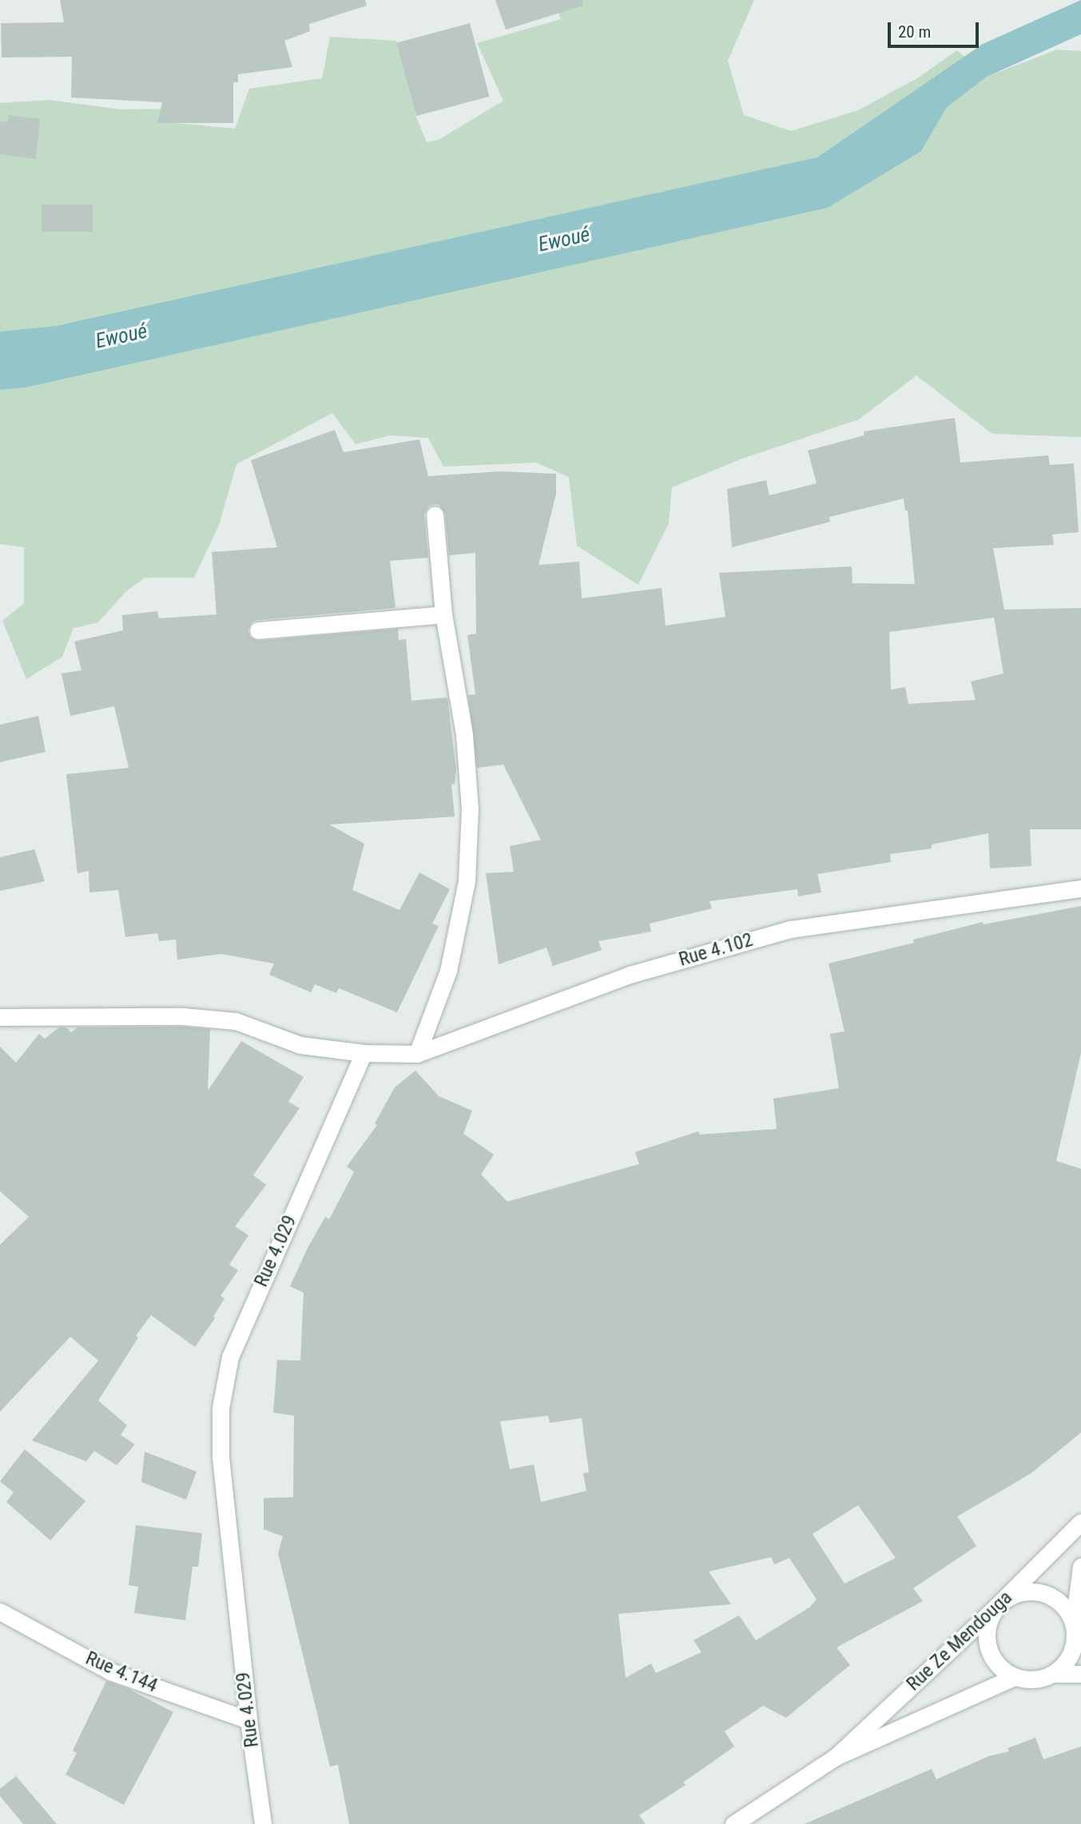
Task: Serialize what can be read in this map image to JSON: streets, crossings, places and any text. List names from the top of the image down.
{
  "streets": {
    "street": [
      "Rue 4.102",
      "Rue 4.029",
      "Rue Ze Mendouga",
      "Rue 4.144"
    ]
  },
  "crossings": [
    ["Rue 4.102", "Rue 4.029"],
    ["Rue 4.029", "Rue 4.144"]
  ],
  "water": ["Ewoué"],
  "scale_bar": "20 m"
}
